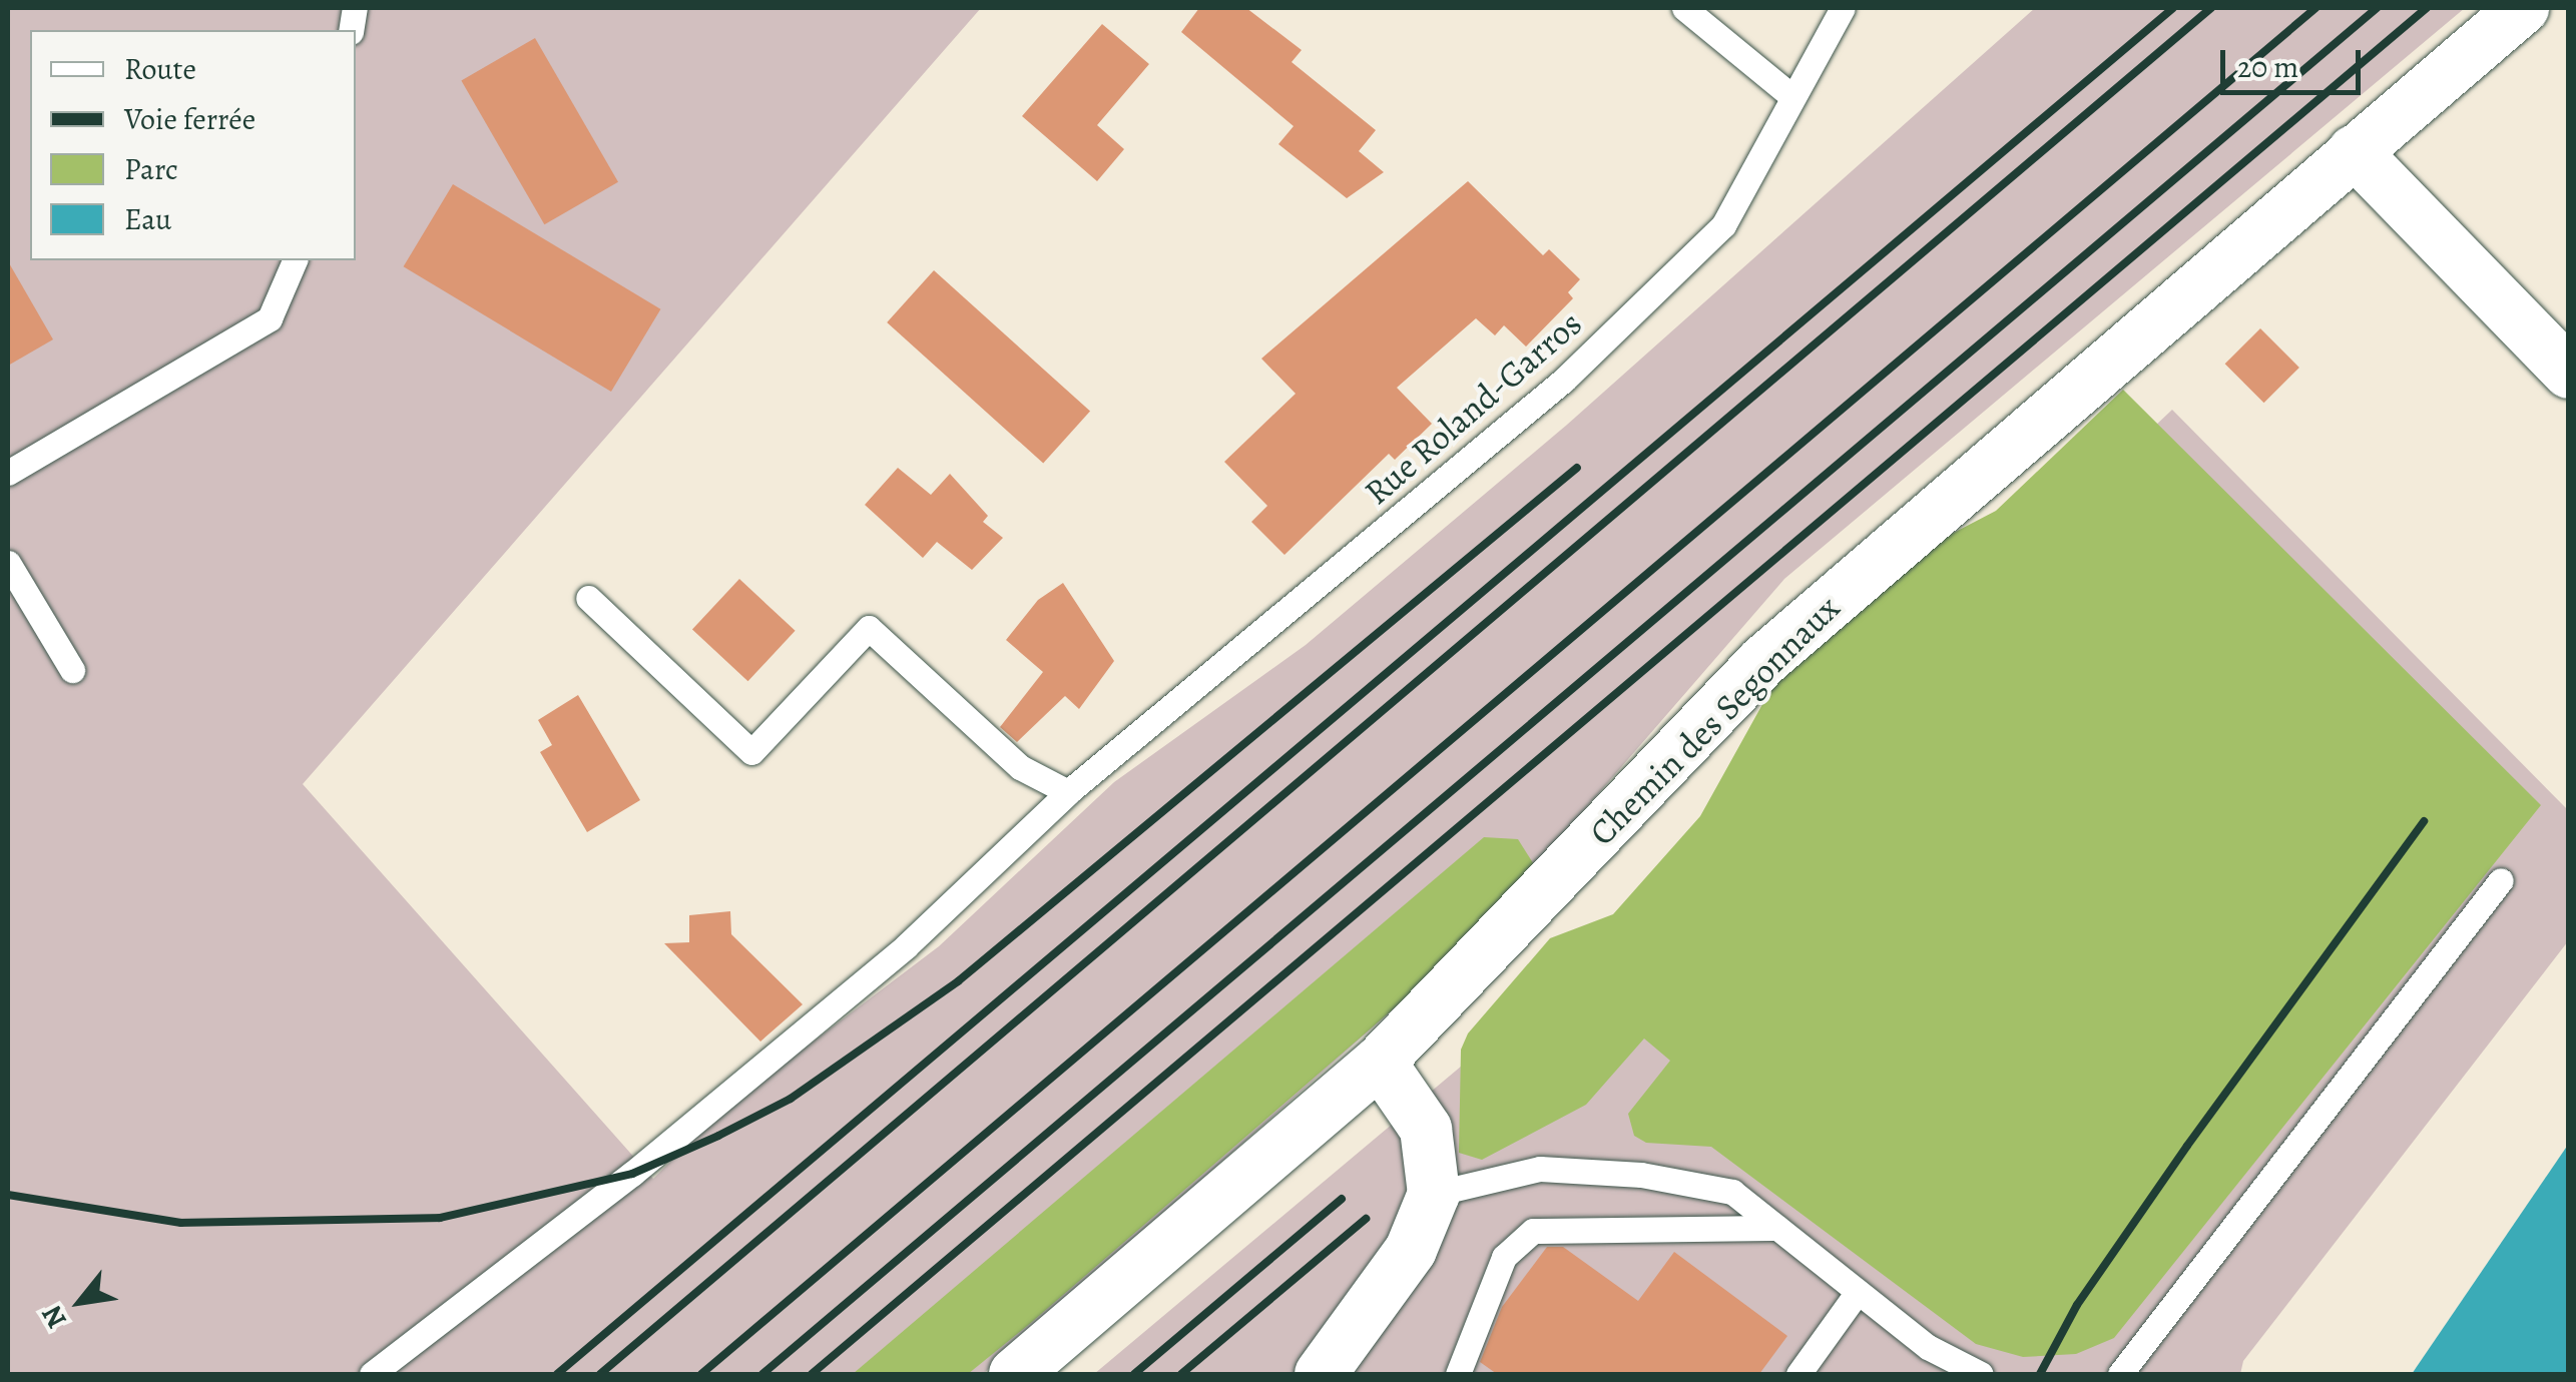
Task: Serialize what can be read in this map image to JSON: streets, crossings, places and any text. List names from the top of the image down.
{
  "streets": {
    "street": ["Chemin des Segonnaux"],
    "lane": ["Rue Roland-Garros"]
  },
  "legend": [
    "Route",
    "Voie ferrée",
    "Parc",
    "Eau"
  ],
  "scale_bar": "20 m",
  "north": "bottom left"
}
